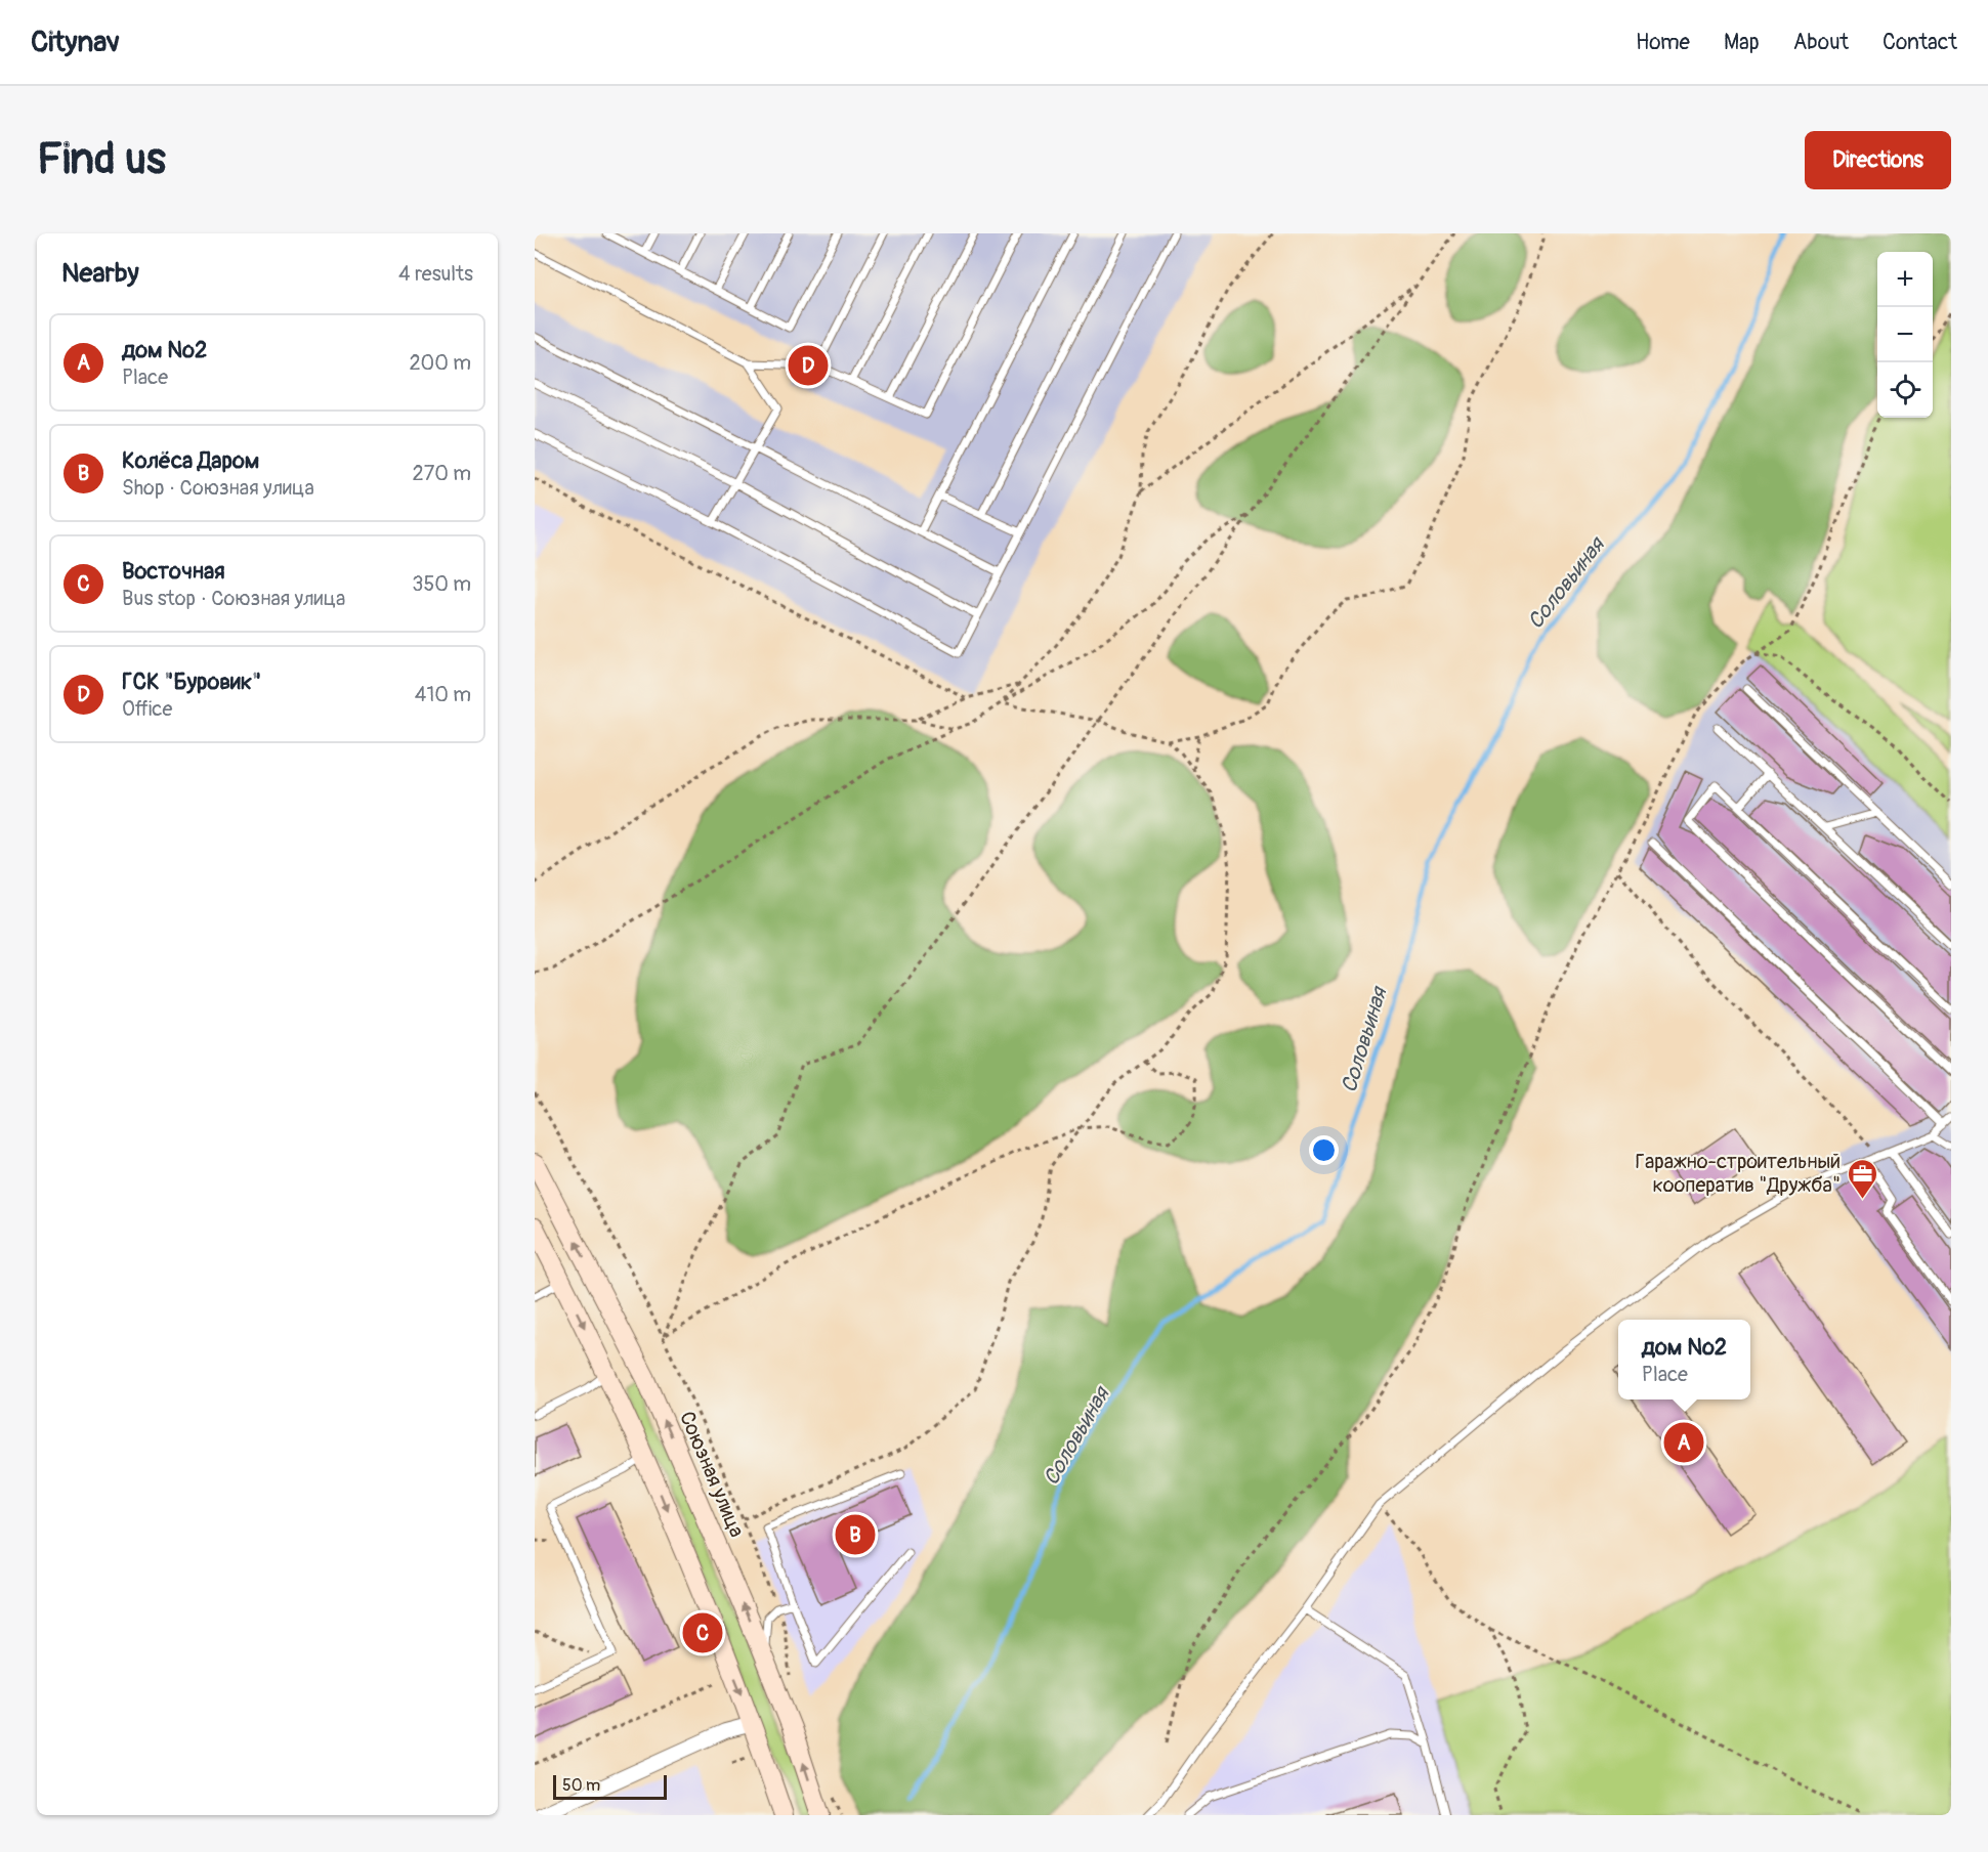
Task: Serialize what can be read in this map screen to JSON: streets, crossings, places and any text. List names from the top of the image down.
{
  "streets": {
    "main road": ["Союзная улица"]
  },
  "water": ["Соловьиная"],
  "places": {
    "office": ["Гаражно-строительный кооператив \"Дружба\""]
  },
  "scale_bar": "50 m",
  "page": {
    "header": "Citynav",
    "nav": [
      "Home",
      "Map",
      "About",
      "Contact"
    ],
    "buttons": "Directions",
    "title": "Find us",
    "heading": ["Nearby", "4 results"],
    "map_buttons": ["+", "−"],
    "list": [
      {
        "mark": "A",
        "name": "дом №2",
        "note": "Place",
        "value": "200 m"
      },
      {
        "mark": "B",
        "name": "Колёса Даром",
        "note": "Shop · Союзная улица",
        "value": "270 m"
      },
      {
        "mark": "C",
        "name": "Восточная",
        "note": "Bus stop · Союзная улица",
        "value": "350 m"
      },
      {
        "mark": "D",
        "name": "ГСК \"Буровик\"",
        "note": "Office",
        "value": "410 m"
      }
    ],
    "pins": [
      "D",
      "A",
      "B",
      "C"
    ],
    "popup": ["дом №2", "Place"],
    "scale": "50 m"
  }
}
